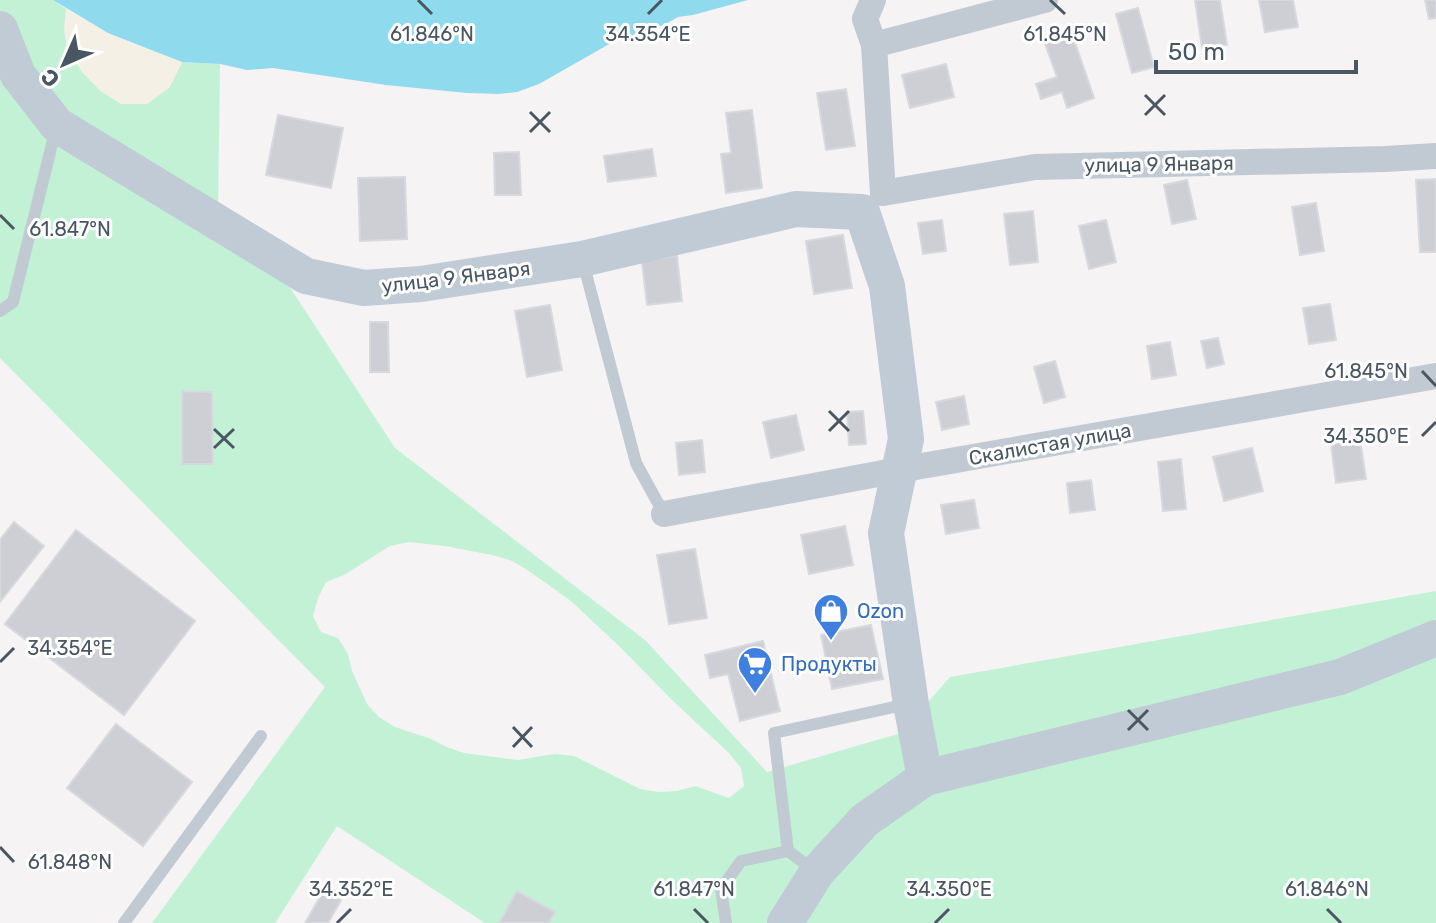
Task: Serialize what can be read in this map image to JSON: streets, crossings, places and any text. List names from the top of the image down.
{
  "streets": {
    "street": ["улица 9 Января", "Скалистая улица"]
  },
  "places": {
    "shop": ["Ozon"],
    "supermarket": ["Продукты"]
  },
  "scale_bar": "50 m",
  "north": "bottom left",
  "coordinates": [
    "61.846°N",
    "34.354°E",
    "61.845°N",
    "61.847°N",
    "34.350°E",
    "61.848°N",
    "34.352°E"
  ]
}
